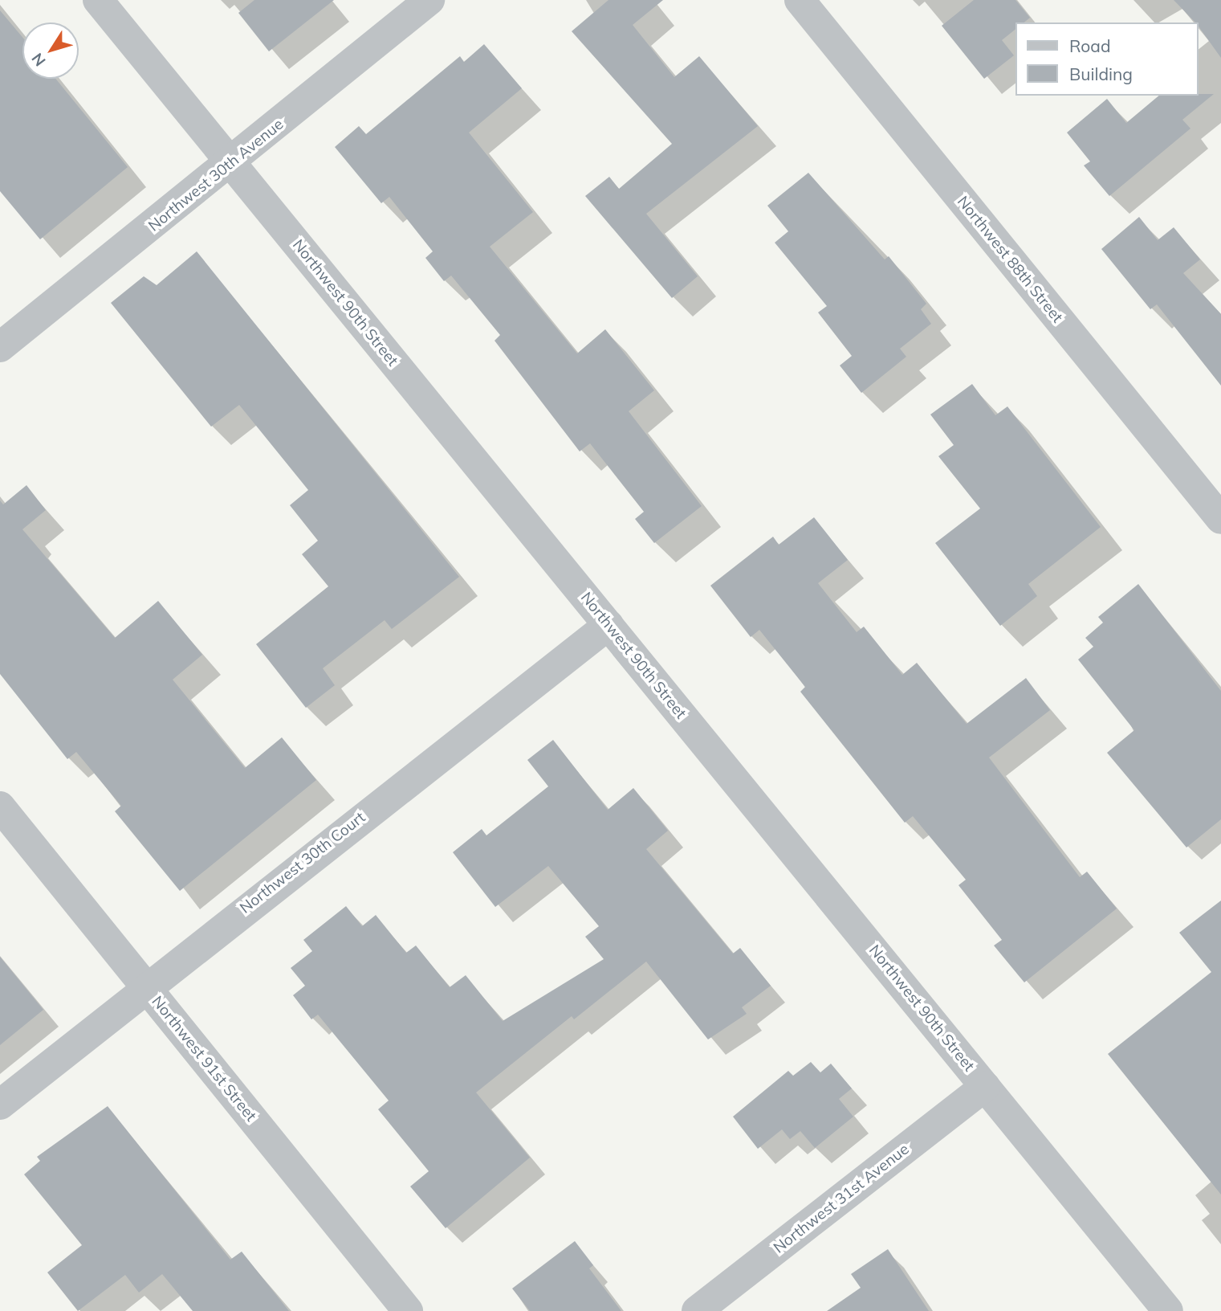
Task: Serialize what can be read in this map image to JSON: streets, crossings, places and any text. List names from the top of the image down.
{
  "streets": {
    "street": [
      "Northwest 30th Avenue",
      "Northwest 88th Street",
      "Northwest 90th Street",
      "Northwest 30th Court",
      "Northwest 91st Street",
      "Northwest 31st Avenue"
    ]
  },
  "crossings": [
    ["Northwest 30th Avenue", "Northwest 90th Street"],
    ["Northwest 90th Street", "Northwest 30th Court"],
    ["Northwest 90th Street", "Northwest 31st Avenue"],
    ["Northwest 30th Court", "Northwest 91st Street"]
  ],
  "legend": ["Road", "Building"],
  "north": "bottom left"
}
